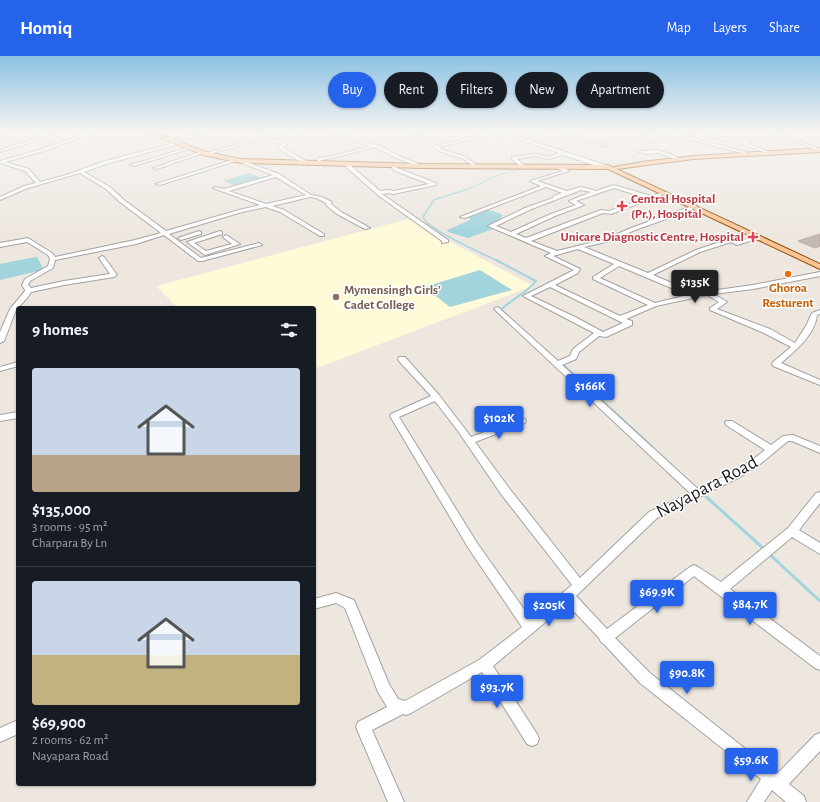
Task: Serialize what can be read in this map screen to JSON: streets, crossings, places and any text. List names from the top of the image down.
{
  "streets": {
    "street": ["Nayapara Road"]
  },
  "places": {
    "health": ["Central Hospital (Pr.), Hospital", "Unicare Diagnostic Centre, Hospital"],
    "other": ["Ghoroa Resturent", "Mymensingh Girls' Cadet College"]
  },
  "page": {
    "header": "Homiq",
    "nav": ["Map", "Layers", "Share"],
    "chip": [
      "Buy",
      "Rent",
      "Filters",
      "New",
      "Apartment"
    ],
    "price": [
      "$135K",
      "$166K",
      "$102K",
      "$69.9K",
      "$84.7K",
      "$205K",
      "$90.8K",
      "$93.7K",
      "$59.6K"
    ],
    "heading": "9 homes",
    "list": [
      {
        "name": "$135,000",
        "note": "3 rooms · 95 m² · Charpara By Ln"
      },
      {
        "name": "$69,900",
        "note": "2 rooms · 62 m² · Nayapara Road"
      }
    ]
  }
}
